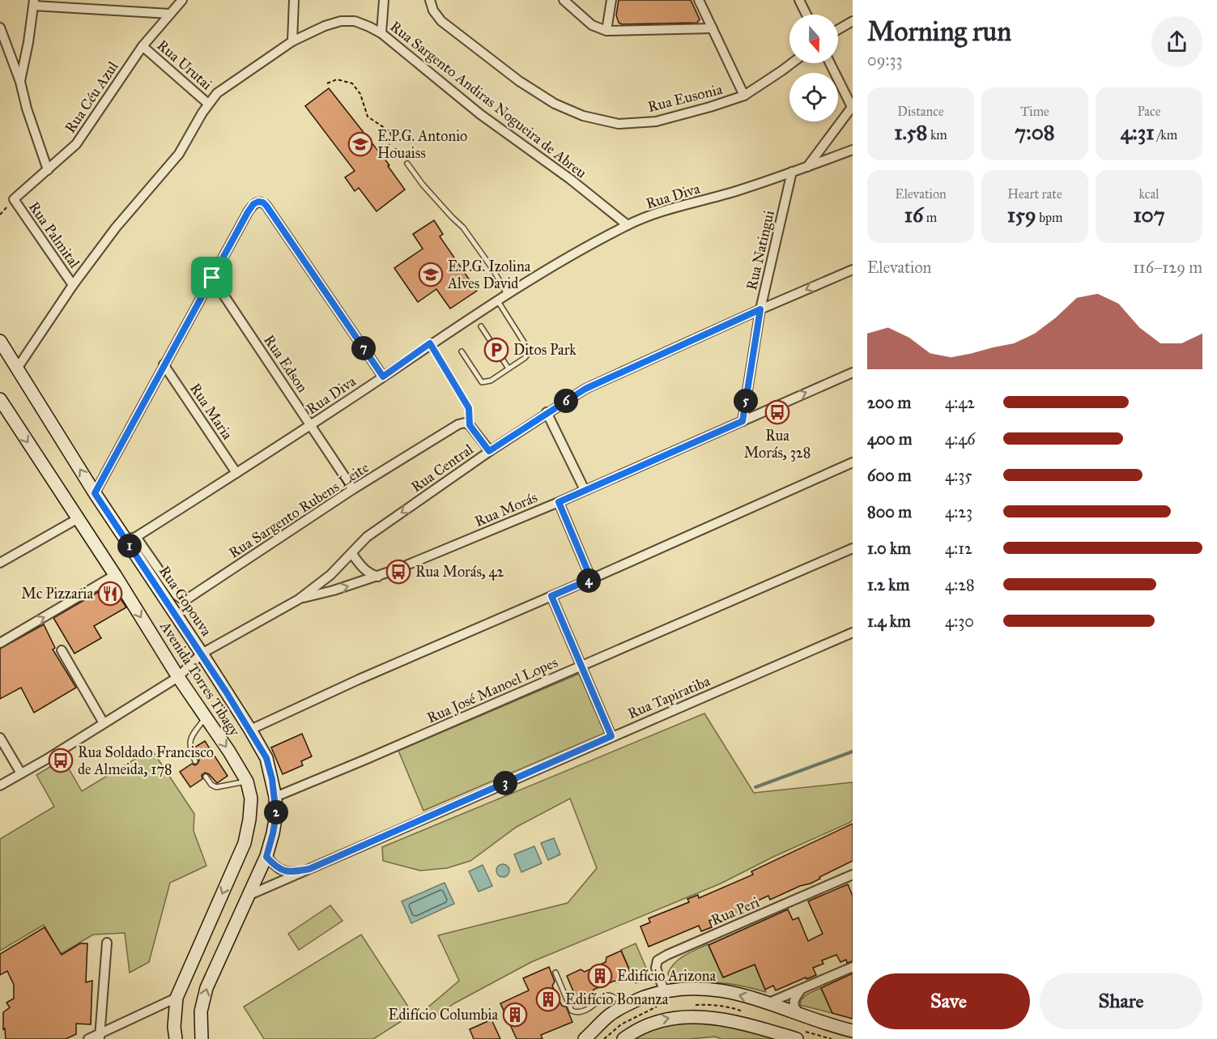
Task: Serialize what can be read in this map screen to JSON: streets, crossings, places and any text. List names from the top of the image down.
{
  "streets": {
    "main road": ["Rua Gopouva", "Avenida Torres Tibagy"],
    "street": [
      "Rua Urutai",
      "Rua Céu Azul",
      "Rua Eusonia",
      "Rua Sargento Andiras Nogueira de Abreu",
      "Rua Diva",
      "Rua Palmital",
      "Rua Natingui",
      "Rua Edson",
      "Rua Maria",
      "Rua Central",
      "Rua Morás",
      "Rua Sargento Rubens Leite",
      "Rua José Manoel Lopes",
      "Rua Tapiratiba",
      "Rua Peri"
    ]
  },
  "crossings": [
    ["Rua Urutai", "Rua Céu Azul"],
    ["Rua Urutai", "Rua Sargento Andiras Nogueira de Abreu"],
    ["Rua Céu Azul", "Rua Palmital"],
    ["Rua Sargento Andiras Nogueira de Abreu", "Rua Diva"],
    ["Rua Sargento Andiras Nogueira de Abreu", "Rua Palmital"],
    ["Rua Sargento Andiras Nogueira de Abreu", "Rua Gopouva"],
    ["Rua Diva", "Rua Natingui"],
    ["Rua Diva", "Rua Edson"],
    ["Rua Diva", "Rua Maria"],
    ["Rua Diva", "Rua Sargento Rubens Leite"],
    ["Rua Diva", "Rua Gopouva"],
    ["Rua Natingui", "Rua Central"],
    ["Rua Natingui", "Rua Morás"],
    ["Rua Edson", "Rua Sargento Rubens Leite"],
    ["Rua Central", "Rua Morás"],
    ["Rua Central", "Rua Gopouva"],
    ["Rua Central", "Avenida Torres Tibagy"],
    ["Rua Sargento Rubens Leite", "Rua Gopouva"],
    ["Rua Gopouva", "Rua José Manoel Lopes"],
    ["Rua Gopouva", "Rua Tapiratiba"]
  ],
  "one_way": ["Avenida Torres Tibagy"],
  "places": {
    "school or university": ["E.P.G. Antonio Houaiss", "E.P.G. Izolina Alves David"],
    "parking": ["Ditos Park"],
    "bus stop": ["Rua Morás, 328", "Rua Morás, 42", "Rua Soldado Francisco de Almeida, 178"],
    "restaurant": ["Mc Pizzaria"],
    "building": ["Edifício Arizona", "Edifício Bonanza", "Edifício Columbia"]
  },
  "north": "bottom",
  "page": {
    "heading": ["Morning run", "09:33"],
    "stats": [
      ["Distance", "1.58 km"],
      ["Time", "7:08"],
      ["Pace", "4:31 /km"],
      ["Elevation", "16 m"],
      ["Heart rate", "159 bpm"],
      ["kcal", "107"]
    ],
    "chart": ["Elevation", "116–129 m"],
    "pins": [
      "7",
      "5",
      "6",
      "1",
      "4",
      "3",
      "2"
    ],
    "list": [
      {
        "name": "200 m",
        "note": "4:42"
      },
      {
        "name": "400 m",
        "note": "4:46"
      },
      {
        "name": "600 m",
        "note": "4:35"
      },
      {
        "name": "800 m",
        "note": "4:23"
      },
      {
        "name": "1.0 km",
        "note": "4:12"
      },
      {
        "name": "1.2 km",
        "note": "4:28"
      },
      {
        "name": "1.4 km",
        "note": "4:30"
      }
    ],
    "buttons": ["Save", "Share"]
  }
}
